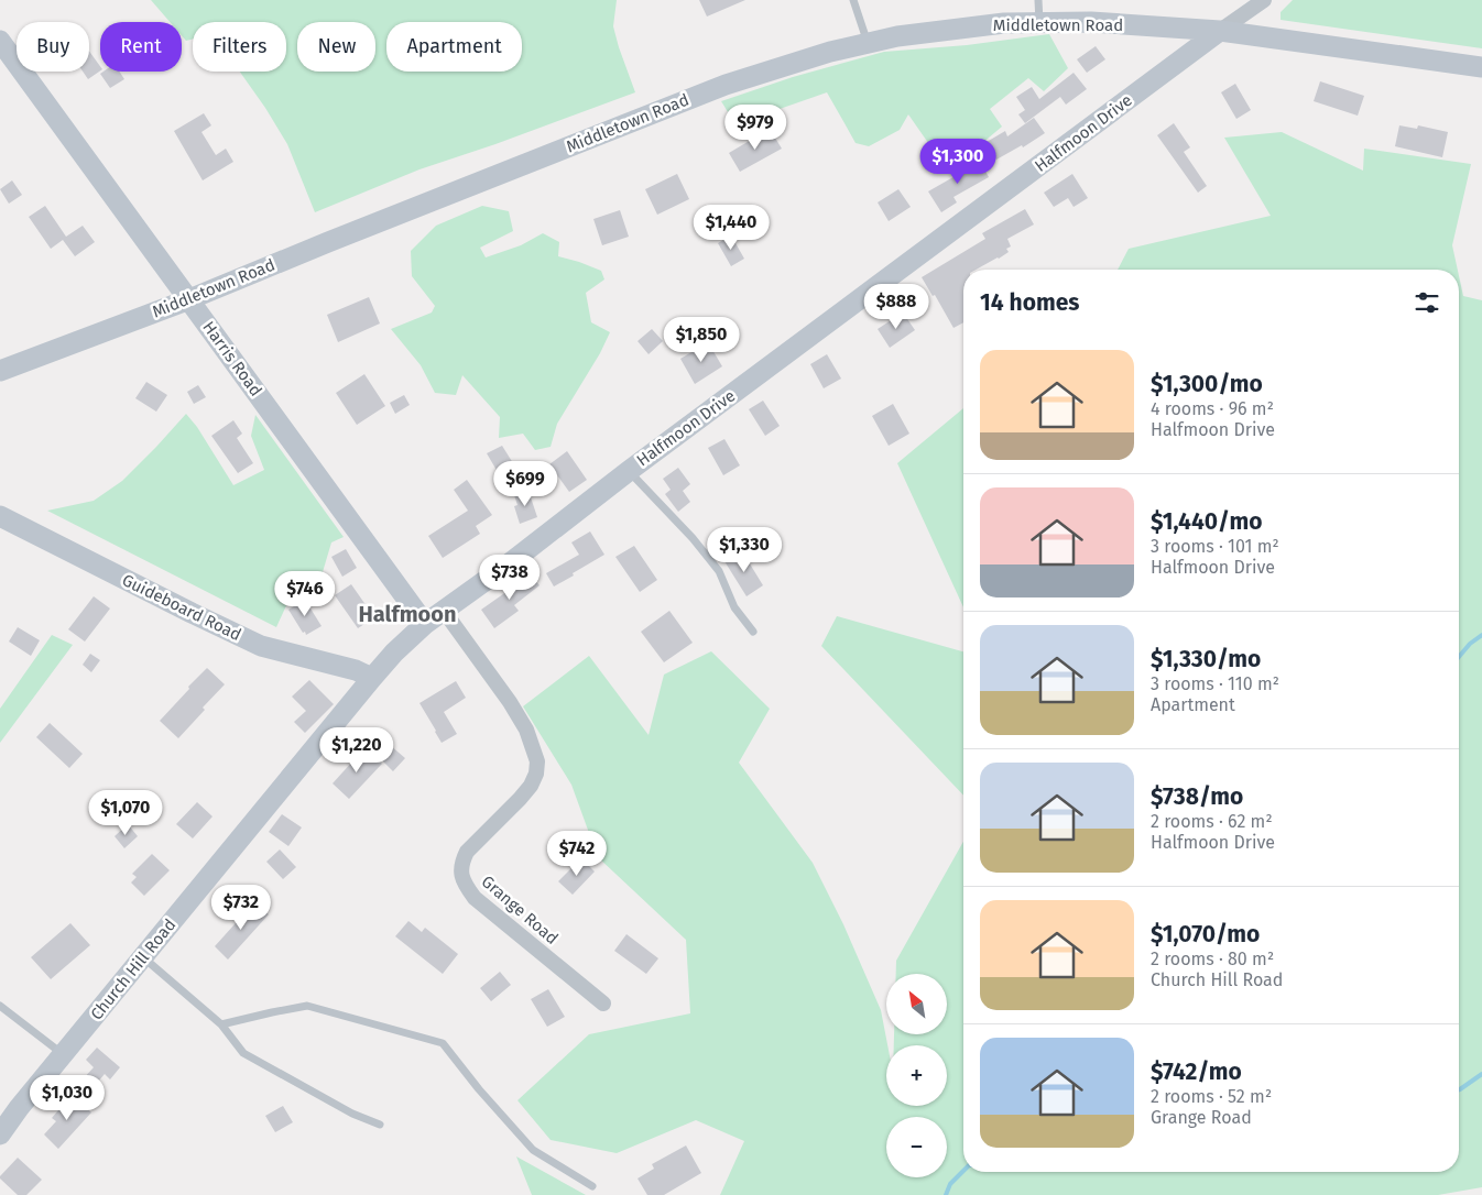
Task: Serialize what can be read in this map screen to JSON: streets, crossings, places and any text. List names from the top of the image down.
{
  "streets": {
    "street": [
      "Middletown Road",
      "Halfmoon Drive",
      "Harris Road",
      "Guideboard Road",
      "Grange Road",
      "Church Hill Road"
    ]
  },
  "crossings": [
    ["Middletown Road", "Halfmoon Drive"],
    ["Middletown Road", "Harris Road"],
    ["Halfmoon Drive", "Harris Road"],
    ["Halfmoon Drive", "Guideboard Road"],
    ["Halfmoon Drive", "Grange Road"],
    ["Halfmoon Drive", "Church Hill Road"],
    ["Guideboard Road", "Church Hill Road"]
  ],
  "districts": ["Halfmoon"],
  "north": "top left",
  "page": {
    "chip": [
      "Buy",
      "Rent",
      "Filters",
      "New",
      "Apartment"
    ],
    "price": [
      "$979",
      "$1,300",
      "$1,440",
      "$888",
      "$1,850",
      "$699",
      "$1,330",
      "$738",
      "$746",
      "$1,220",
      "$1,070",
      "$742",
      "$732",
      "$1,030"
    ],
    "heading": "14 homes",
    "list": [
      {
        "name": "$1,300/mo",
        "note": "4 rooms · 96 m² · Halfmoon Drive"
      },
      {
        "name": "$1,440/mo",
        "note": "3 rooms · 101 m² · Halfmoon Drive"
      },
      {
        "name": "$1,330/mo",
        "note": "3 rooms · 110 m² · Apartment"
      },
      {
        "name": "$738/mo",
        "note": "2 rooms · 62 m² · Halfmoon Drive"
      },
      {
        "name": "$1,070/mo",
        "note": "2 rooms · 80 m² · Church Hill Road"
      },
      {
        "name": "$742/mo",
        "note": "2 rooms · 52 m² · Grange Road"
      }
    ],
    "map_buttons": ["+", "−"]
  }
}
